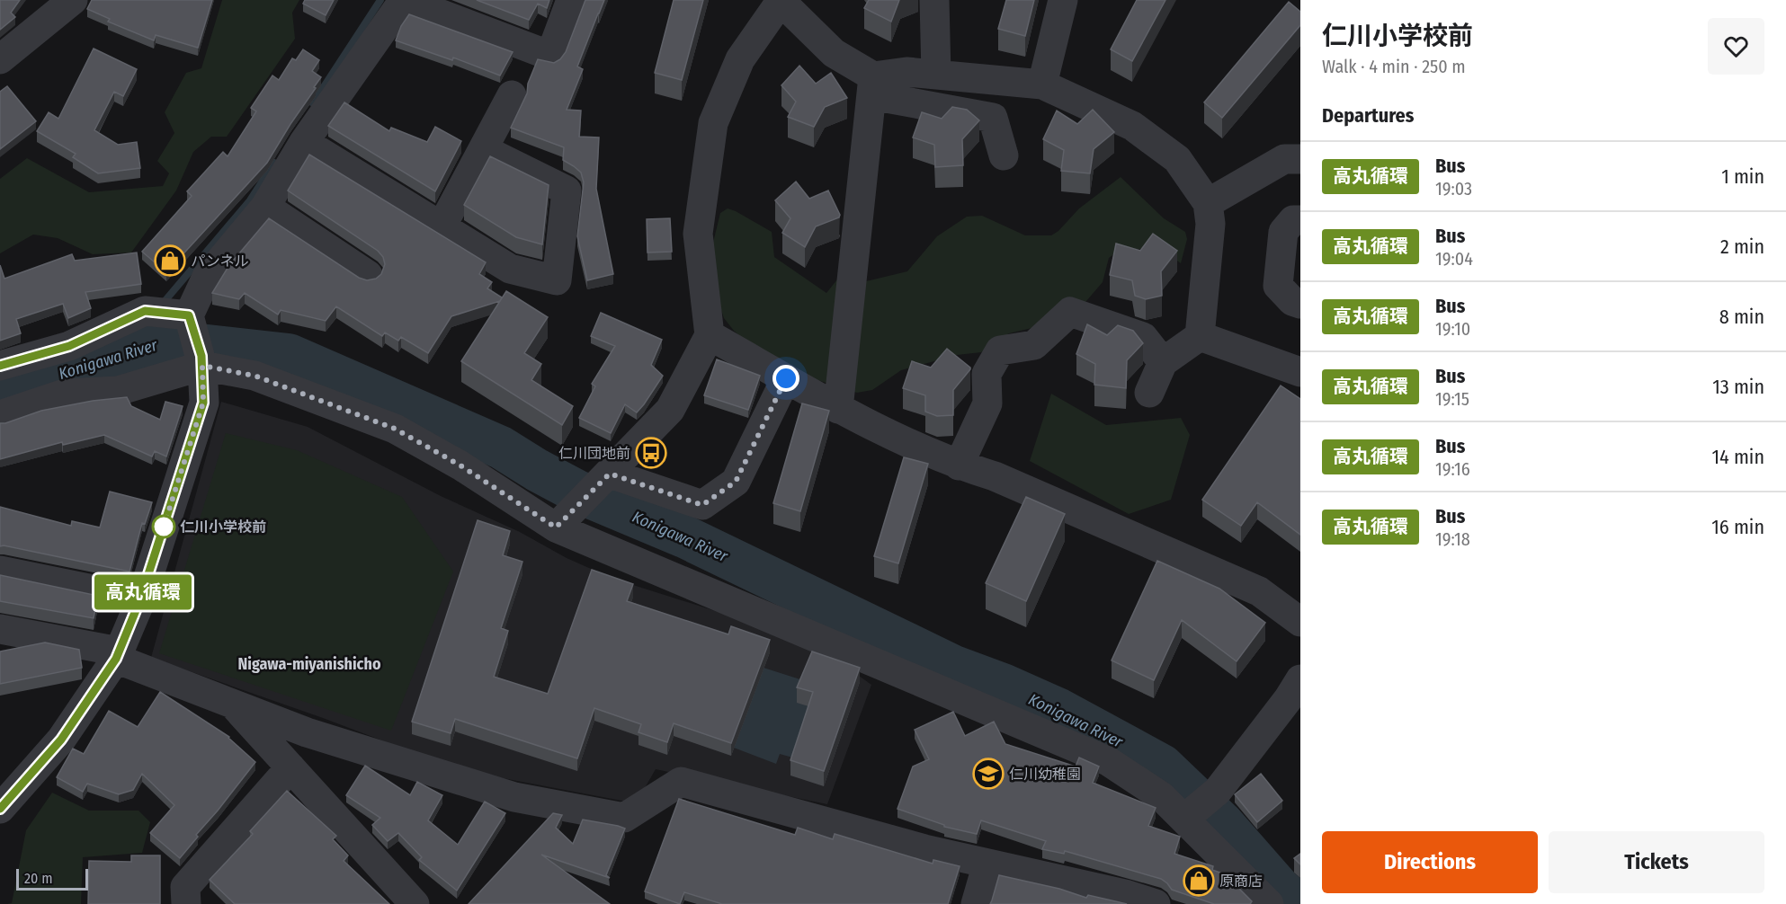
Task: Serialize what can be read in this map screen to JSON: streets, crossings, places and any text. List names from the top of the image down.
{
  "districts": ["Nigawa-miyanishicho"],
  "water": ["Konigawa River"],
  "places": {
    "shop": ["パンネル", "原商店"],
    "bus stop": ["仁川団地前"],
    "other": ["仁川小学校前"],
    "school or university": ["仁川幼稚園"]
  },
  "lines": ["bus line 高丸循環"],
  "scale_bar": "20 m",
  "page": {
    "on_map": "高丸循環",
    "heading": [
      ["仁川小学校前", "Walk · 4 min · 250 m"],
      "Departures"
    ],
    "list": [
      {
        "mark": "高丸循環",
        "name": "Bus",
        "note": "19:03",
        "value": "1 min"
      },
      {
        "mark": "高丸循環",
        "name": "Bus",
        "note": "19:04",
        "value": "2 min"
      },
      {
        "mark": "高丸循環",
        "name": "Bus",
        "note": "19:10",
        "value": "8 min"
      },
      {
        "mark": "高丸循環",
        "name": "Bus",
        "note": "19:15",
        "value": "13 min"
      },
      {
        "mark": "高丸循環",
        "name": "Bus",
        "note": "19:16",
        "value": "14 min"
      },
      {
        "mark": "高丸循環",
        "name": "Bus",
        "note": "19:18",
        "value": "16 min"
      }
    ],
    "buttons": ["Directions", "Tickets"],
    "scale": "20 m"
  }
}
